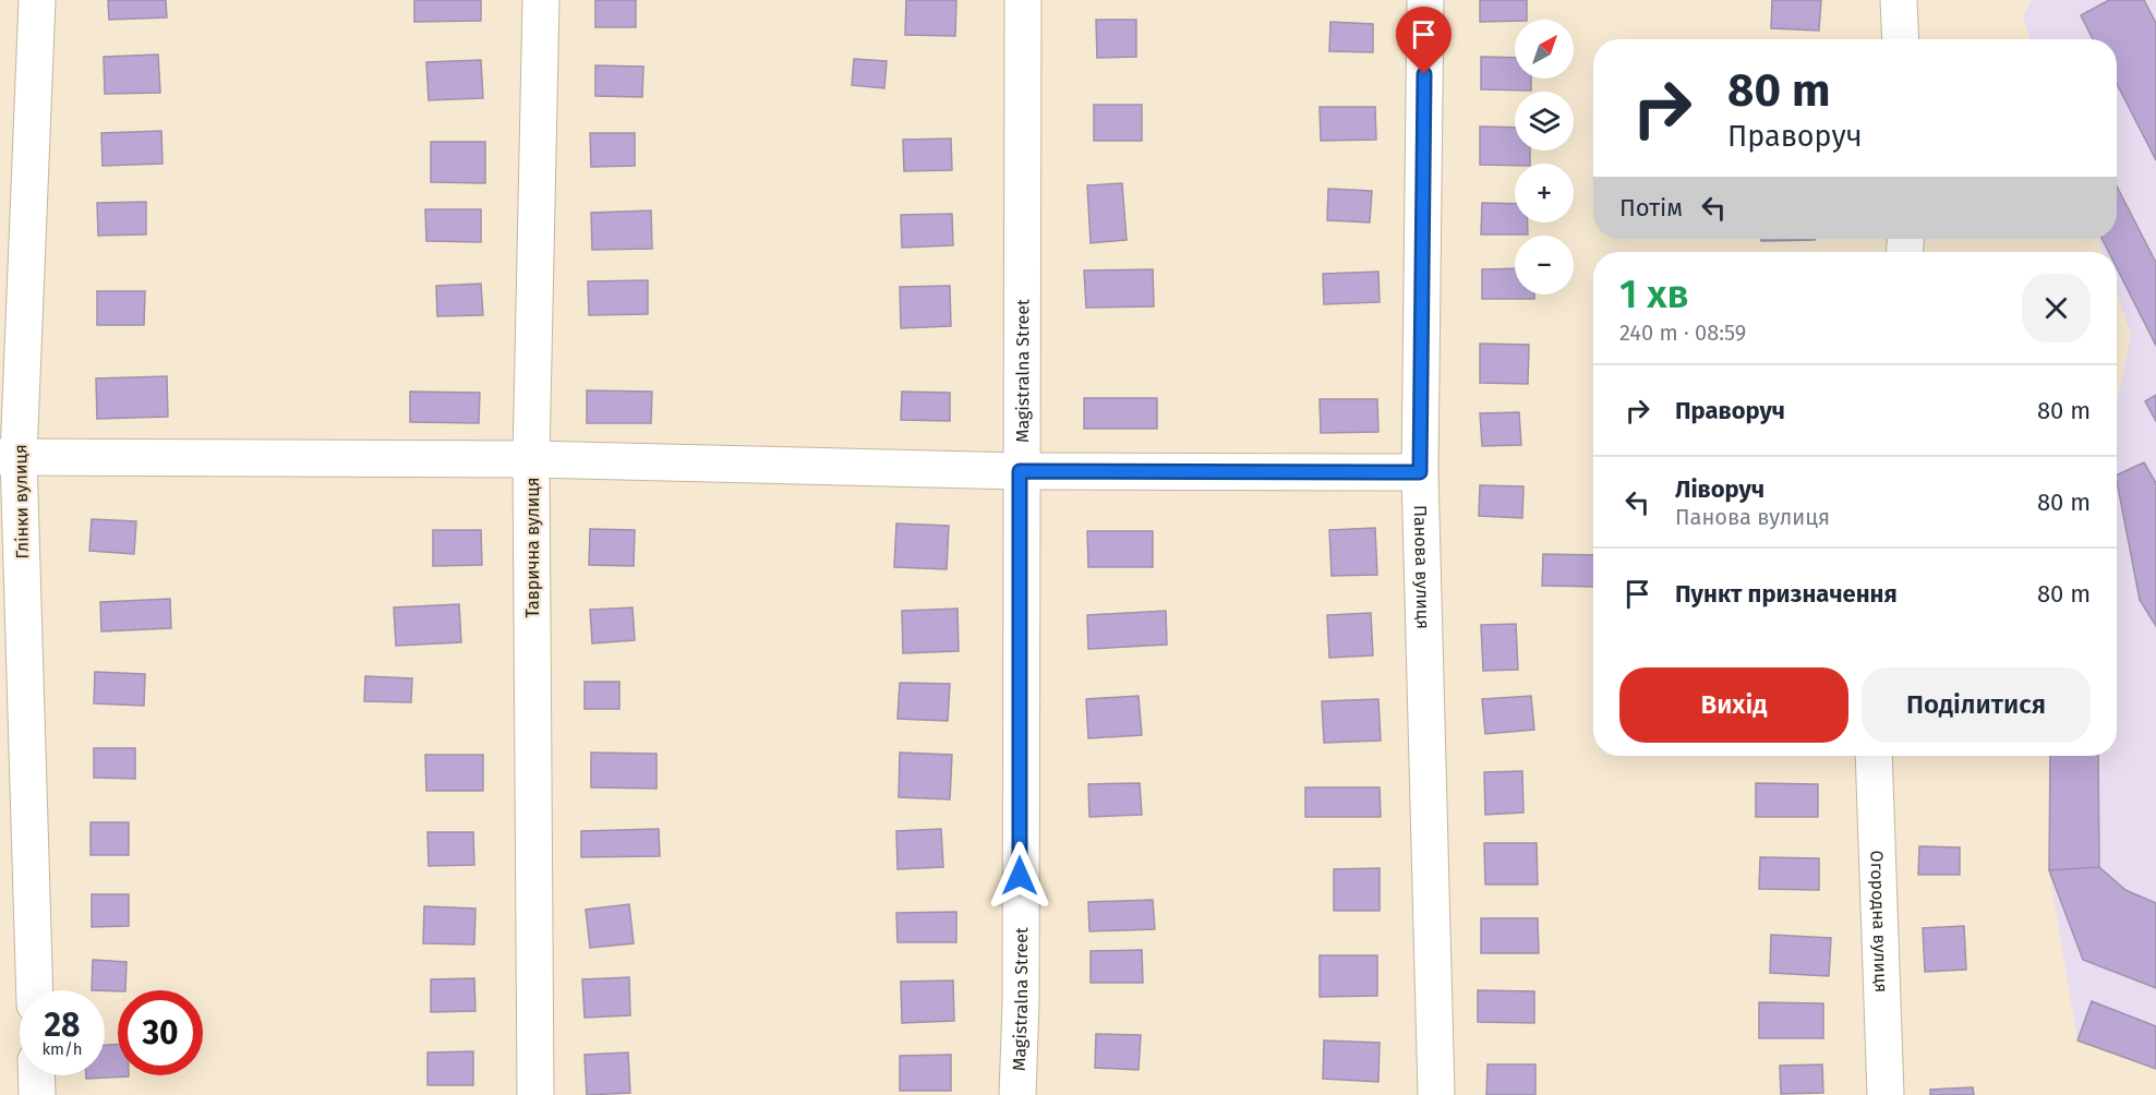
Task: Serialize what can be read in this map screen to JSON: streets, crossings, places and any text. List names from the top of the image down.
{
  "streets": {
    "street": [
      "Magistralna Street",
      "Глінки вулиця",
      "Таврична вулиця",
      "Панова вулиця",
      "Огородна вулиця"
    ]
  },
  "north": "top right",
  "page": {
    "map_buttons": ["+", "−"],
    "turn": ["80 m", "Праворуч"],
    "then": "Потім",
    "heading": ["1 хв", "240 m · 08:59"],
    "list": [
      {
        "name": "Праворуч",
        "value": "80 m"
      },
      {
        "name": "Ліворуч",
        "note": "Панова вулиця",
        "value": "80 m"
      },
      {
        "name": "Пункт призначення",
        "value": "80 m"
      }
    ],
    "buttons": ["Вихід", "Поділитися"],
    "speed": "28 km/h",
    "limit": "30"
  }
}
